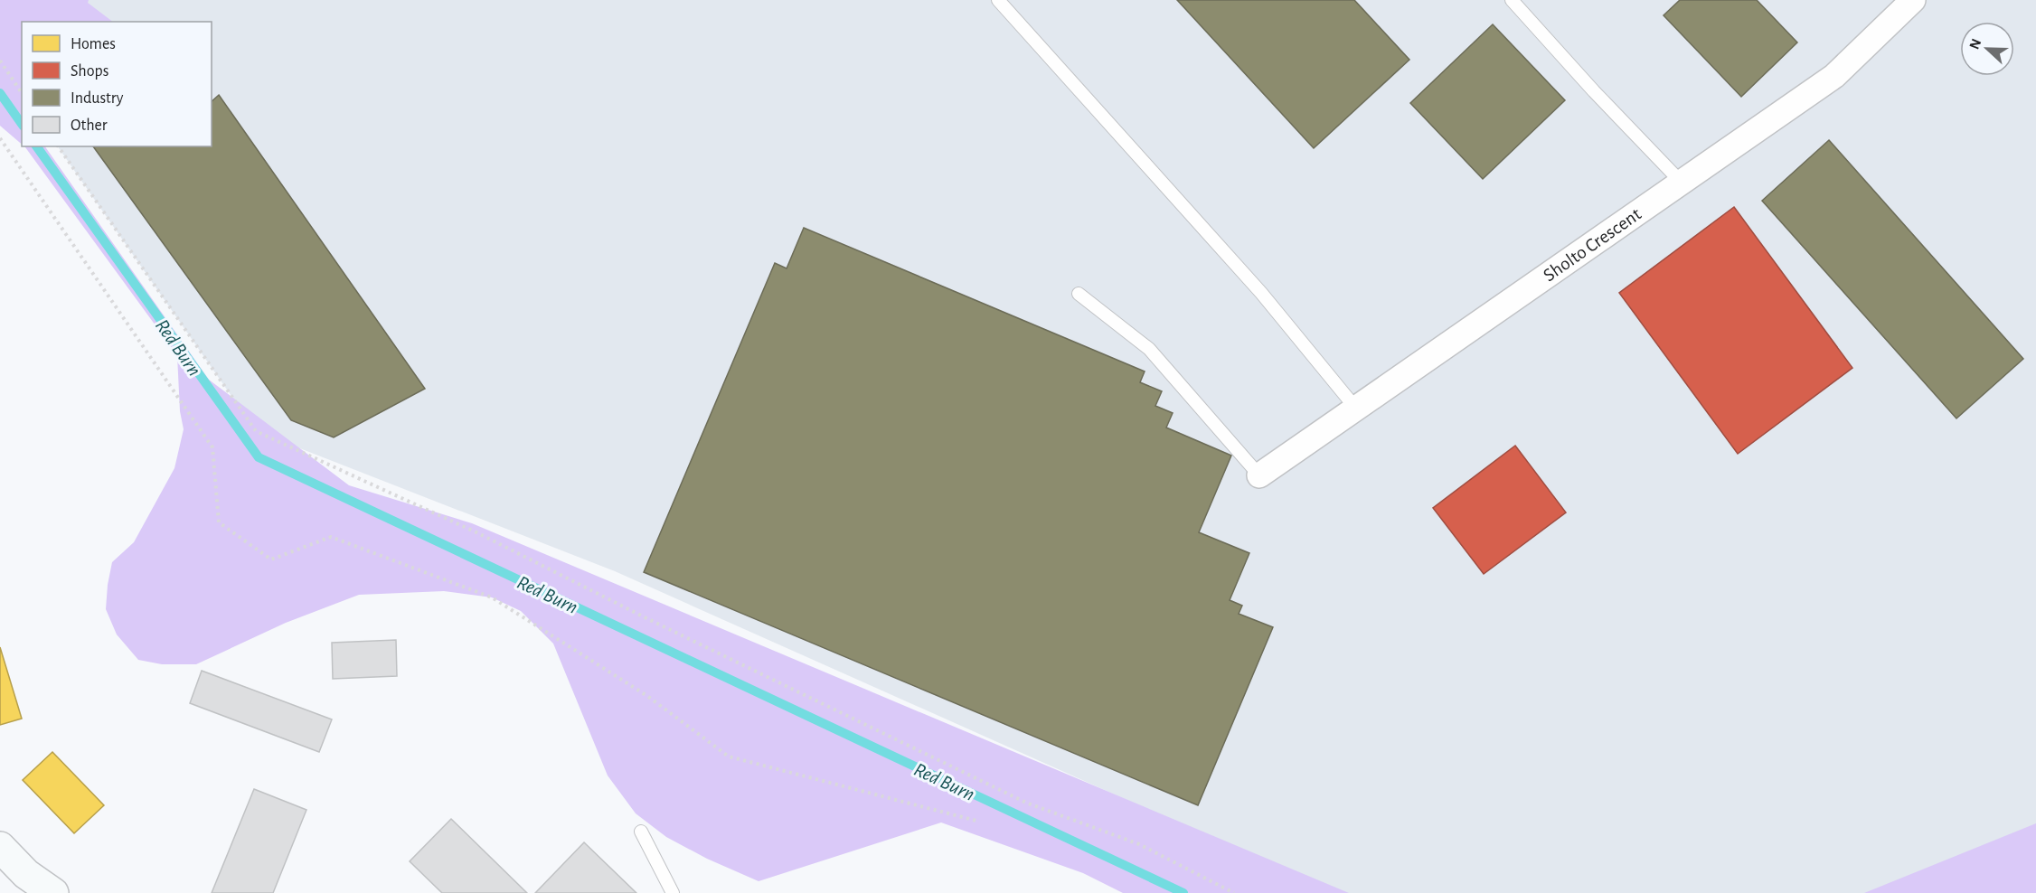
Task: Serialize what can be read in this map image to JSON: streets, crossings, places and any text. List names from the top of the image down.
{
  "streets": {
    "street": ["Sholto Crescent"]
  },
  "water": ["Red Burn"],
  "legend": [
    "Homes",
    "Shops",
    "Industry",
    "Other"
  ],
  "north": "left"
}
